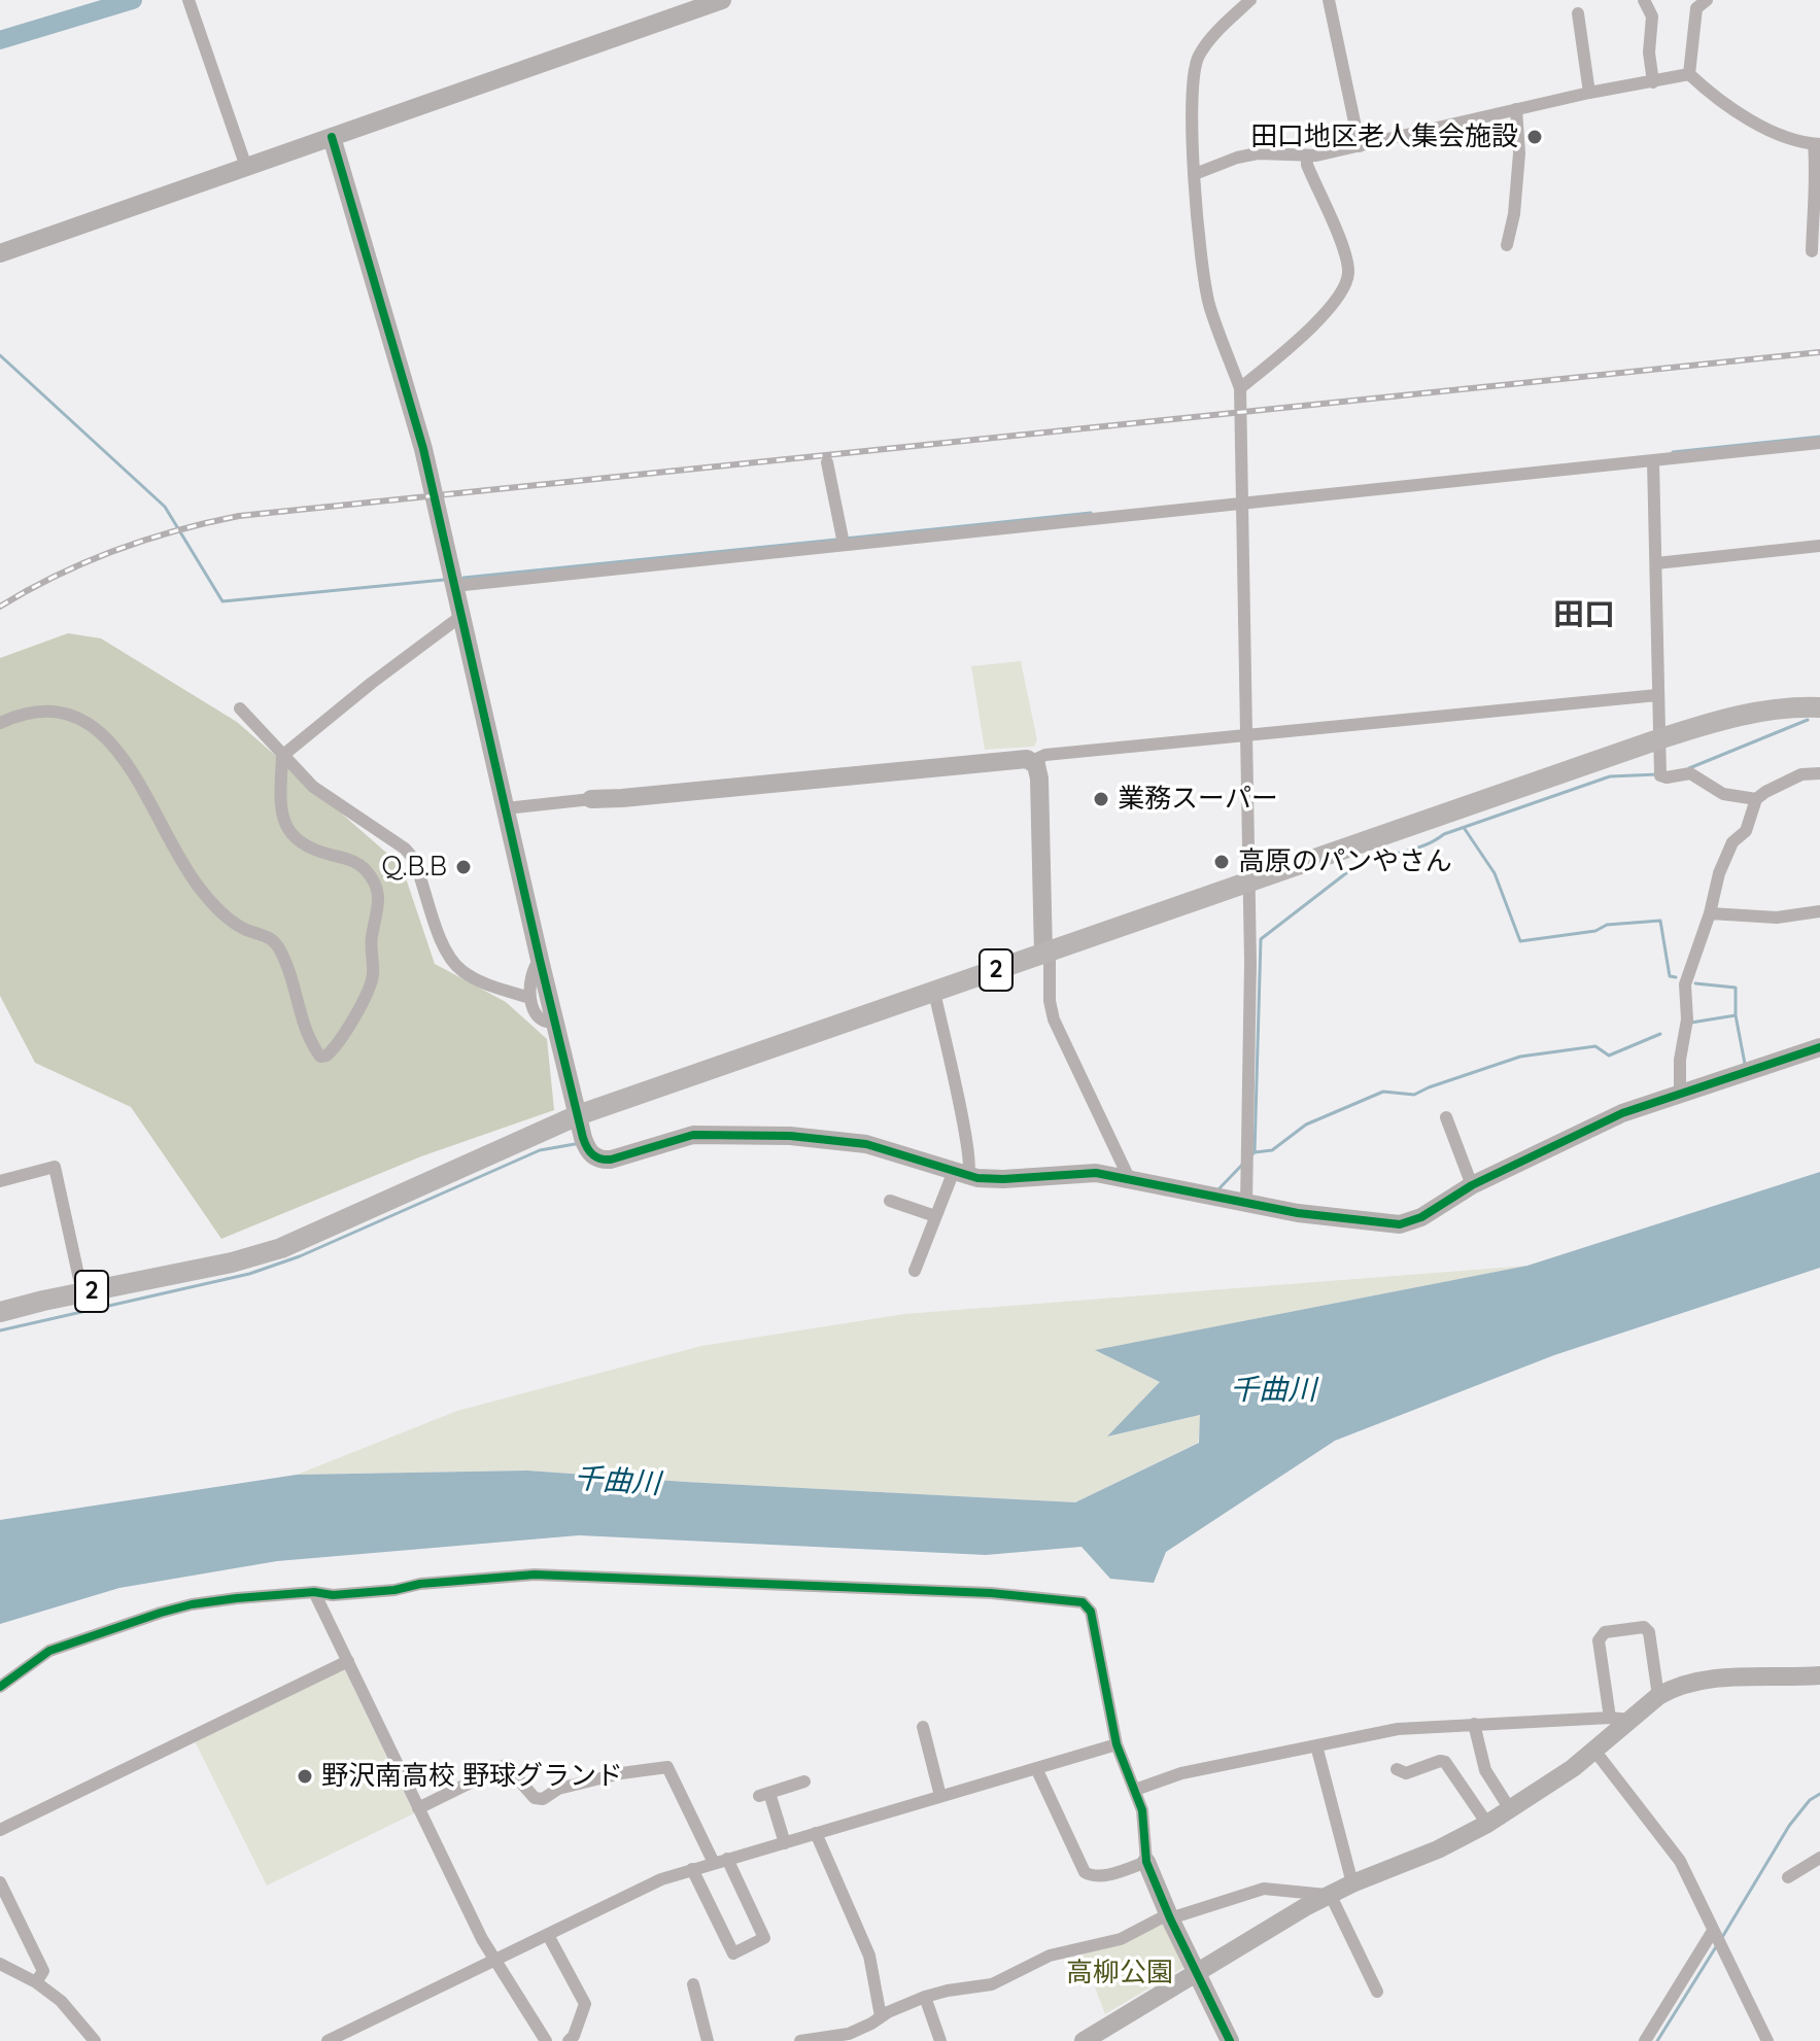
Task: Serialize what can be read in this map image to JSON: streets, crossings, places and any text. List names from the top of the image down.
{
  "streets": {
    "main road": ["2"]
  },
  "districts": ["田口"],
  "water": ["千曲川"],
  "parks": ["高柳公園"],
  "places": [
    "田口地区老人集会施設",
    "業務スーパー",
    "高原のパンやさん",
    "Q.B.B",
    "野沢南高校 野球グランド"
  ]
}
